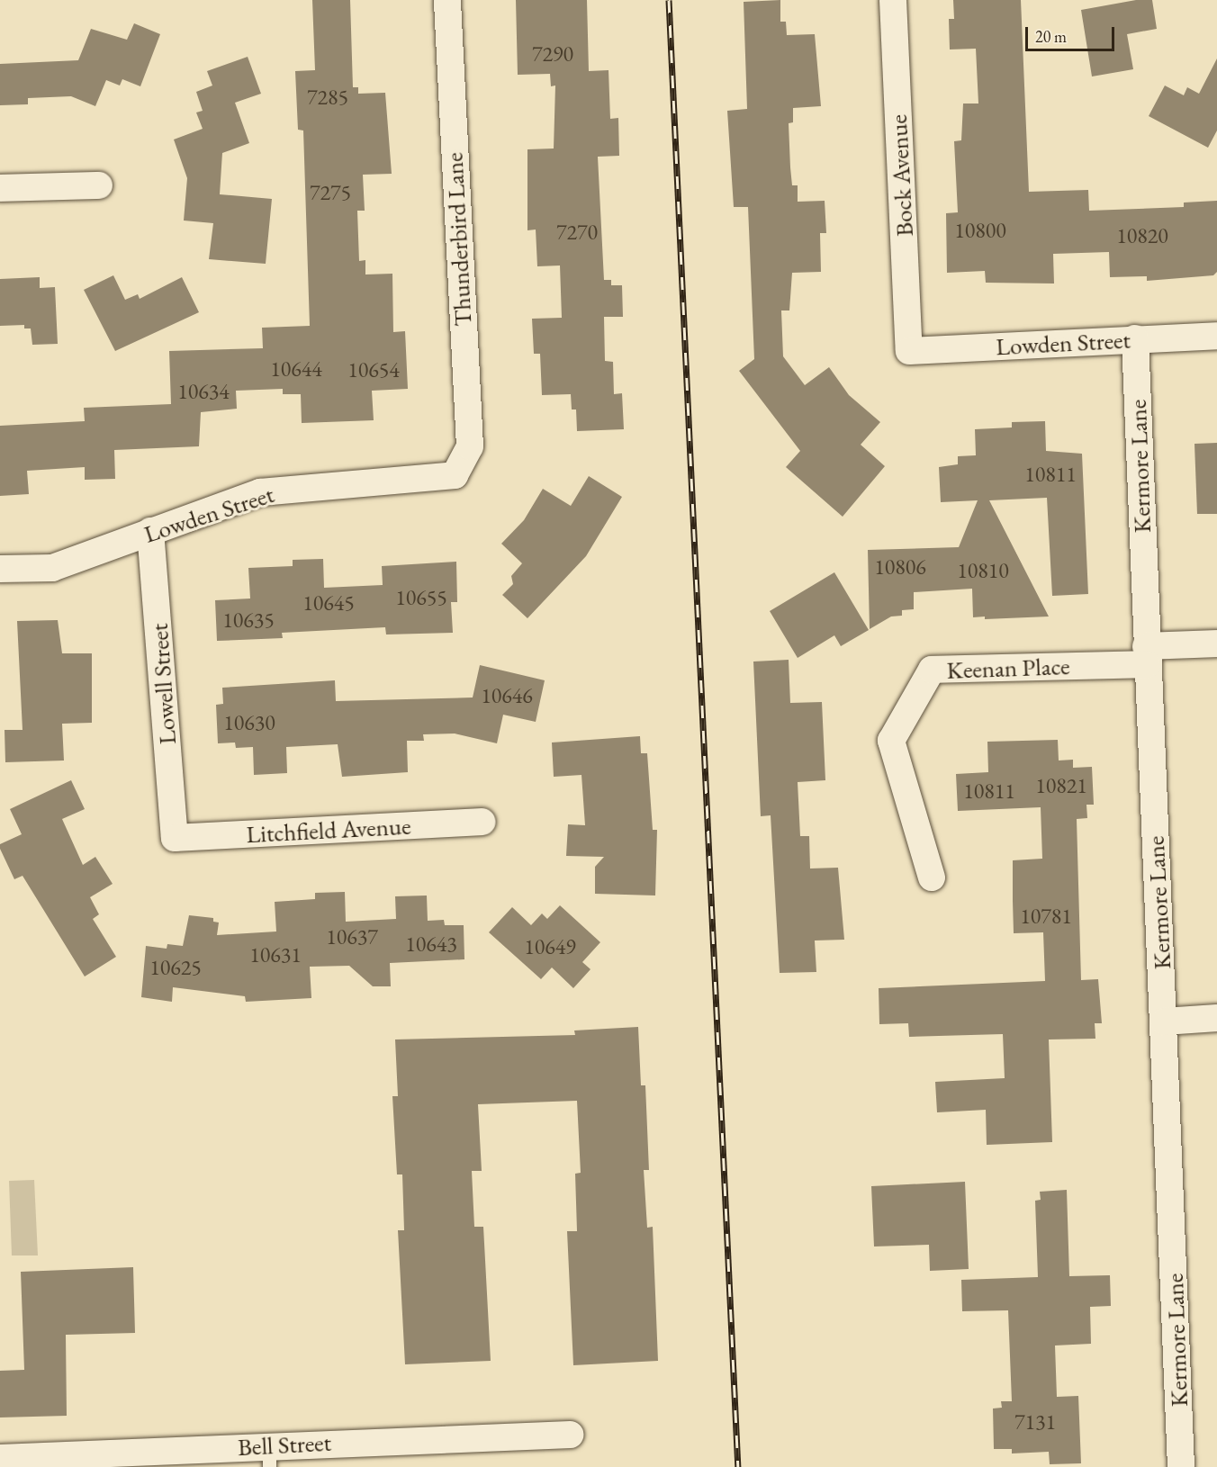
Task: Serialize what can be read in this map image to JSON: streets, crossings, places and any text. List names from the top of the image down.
{
  "streets": {
    "street": [
      "Bock Avenue",
      "Thunderbird Lane",
      "Lowden Street",
      "Kermore Lane",
      "Keenan Place",
      "Lowell Street",
      "Litchfield Avenue",
      "Bell Street"
    ]
  },
  "crossings": [
    ["Bock Avenue", "Lowden Street"],
    ["Thunderbird Lane", "Lowden Street"],
    ["Lowden Street", "Kermore Lane"],
    ["Lowden Street", "Lowell Street"],
    ["Kermore Lane", "Keenan Place"],
    ["Lowell Street", "Litchfield Avenue"]
  ],
  "house_numbers": [
    "7290",
    "7285",
    "7275",
    "10800",
    "7270",
    "10820",
    "10644",
    "10654",
    "10634",
    "10811",
    "10806",
    "10810",
    "10655",
    "10645",
    "10635",
    "10646",
    "10630",
    "10821",
    "10811",
    "10781",
    "10637",
    "10643",
    "10649",
    "10631",
    "10625",
    "7131"
  ],
  "scale_bar": "20 m"
}
